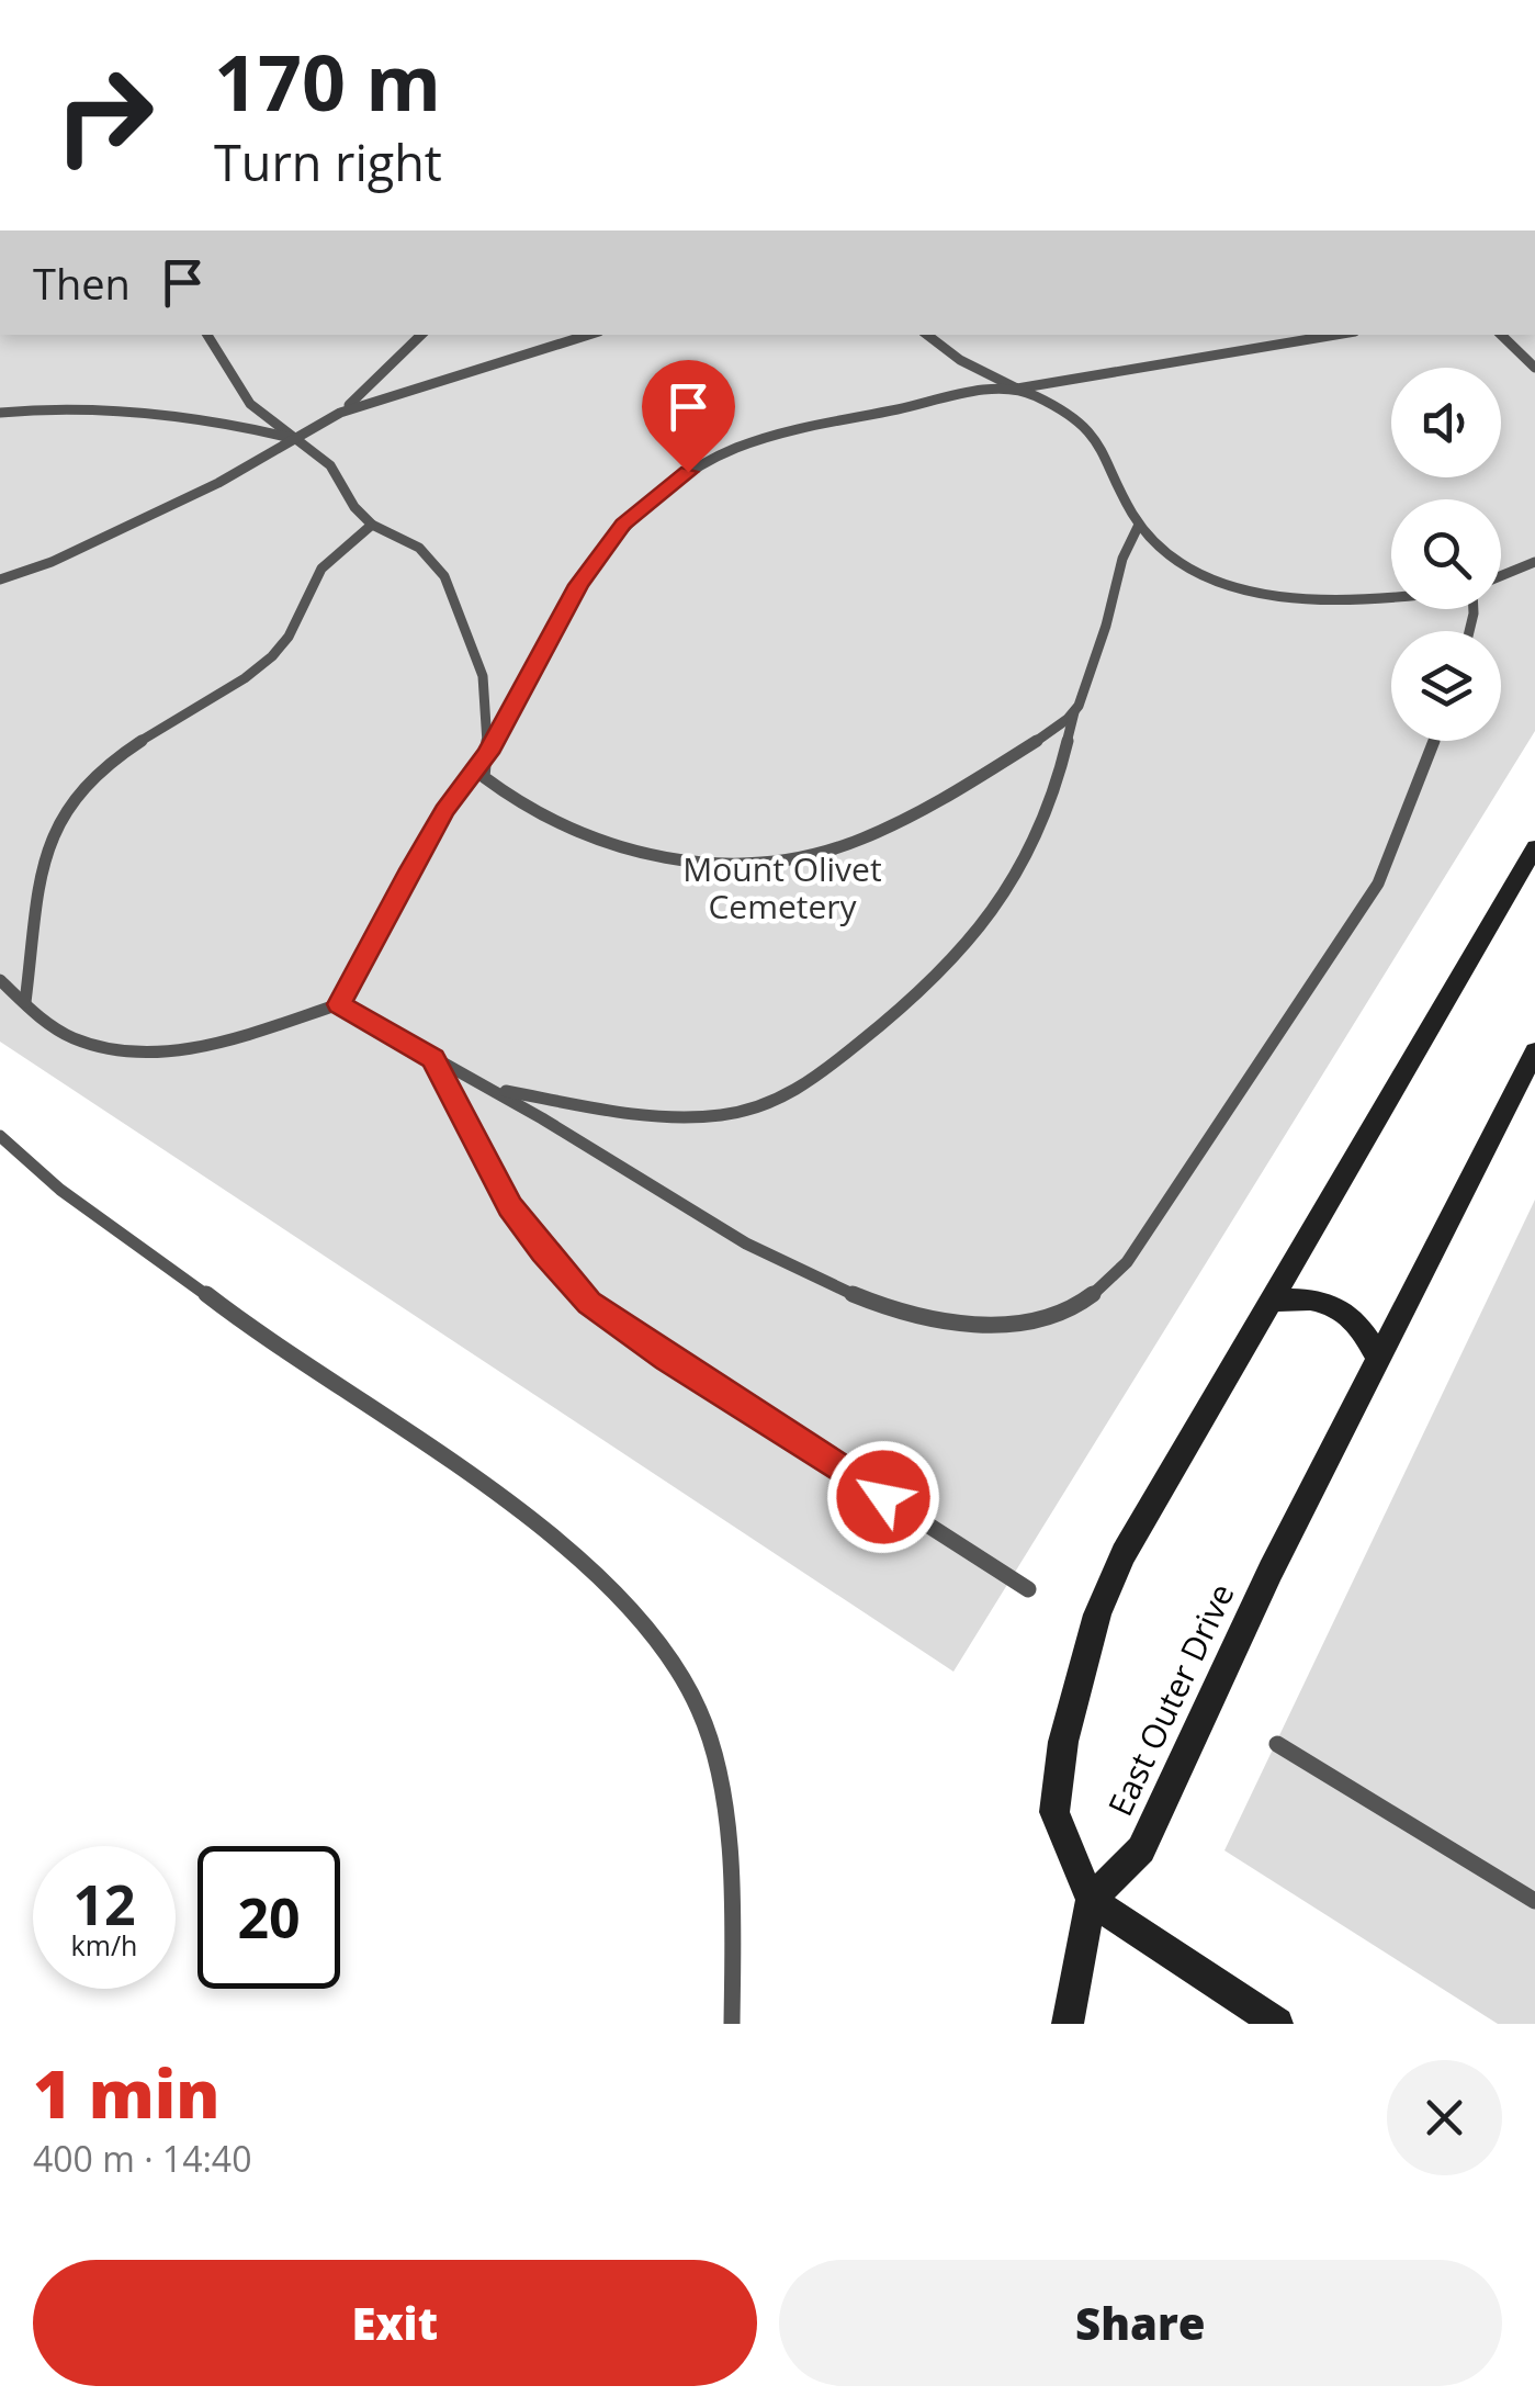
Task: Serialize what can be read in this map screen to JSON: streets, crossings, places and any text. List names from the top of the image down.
{
  "streets": {
    "main road": ["East Outer Drive"]
  },
  "parks": ["Mount Olivet Cemetery"],
  "page": {
    "turn": ["170 m", "Turn right"],
    "then": "Then",
    "speed": "12 km/h",
    "limit": "20",
    "heading": ["1 min", "400 m · 14:40"],
    "buttons": ["Exit", "Share"]
  }
}
